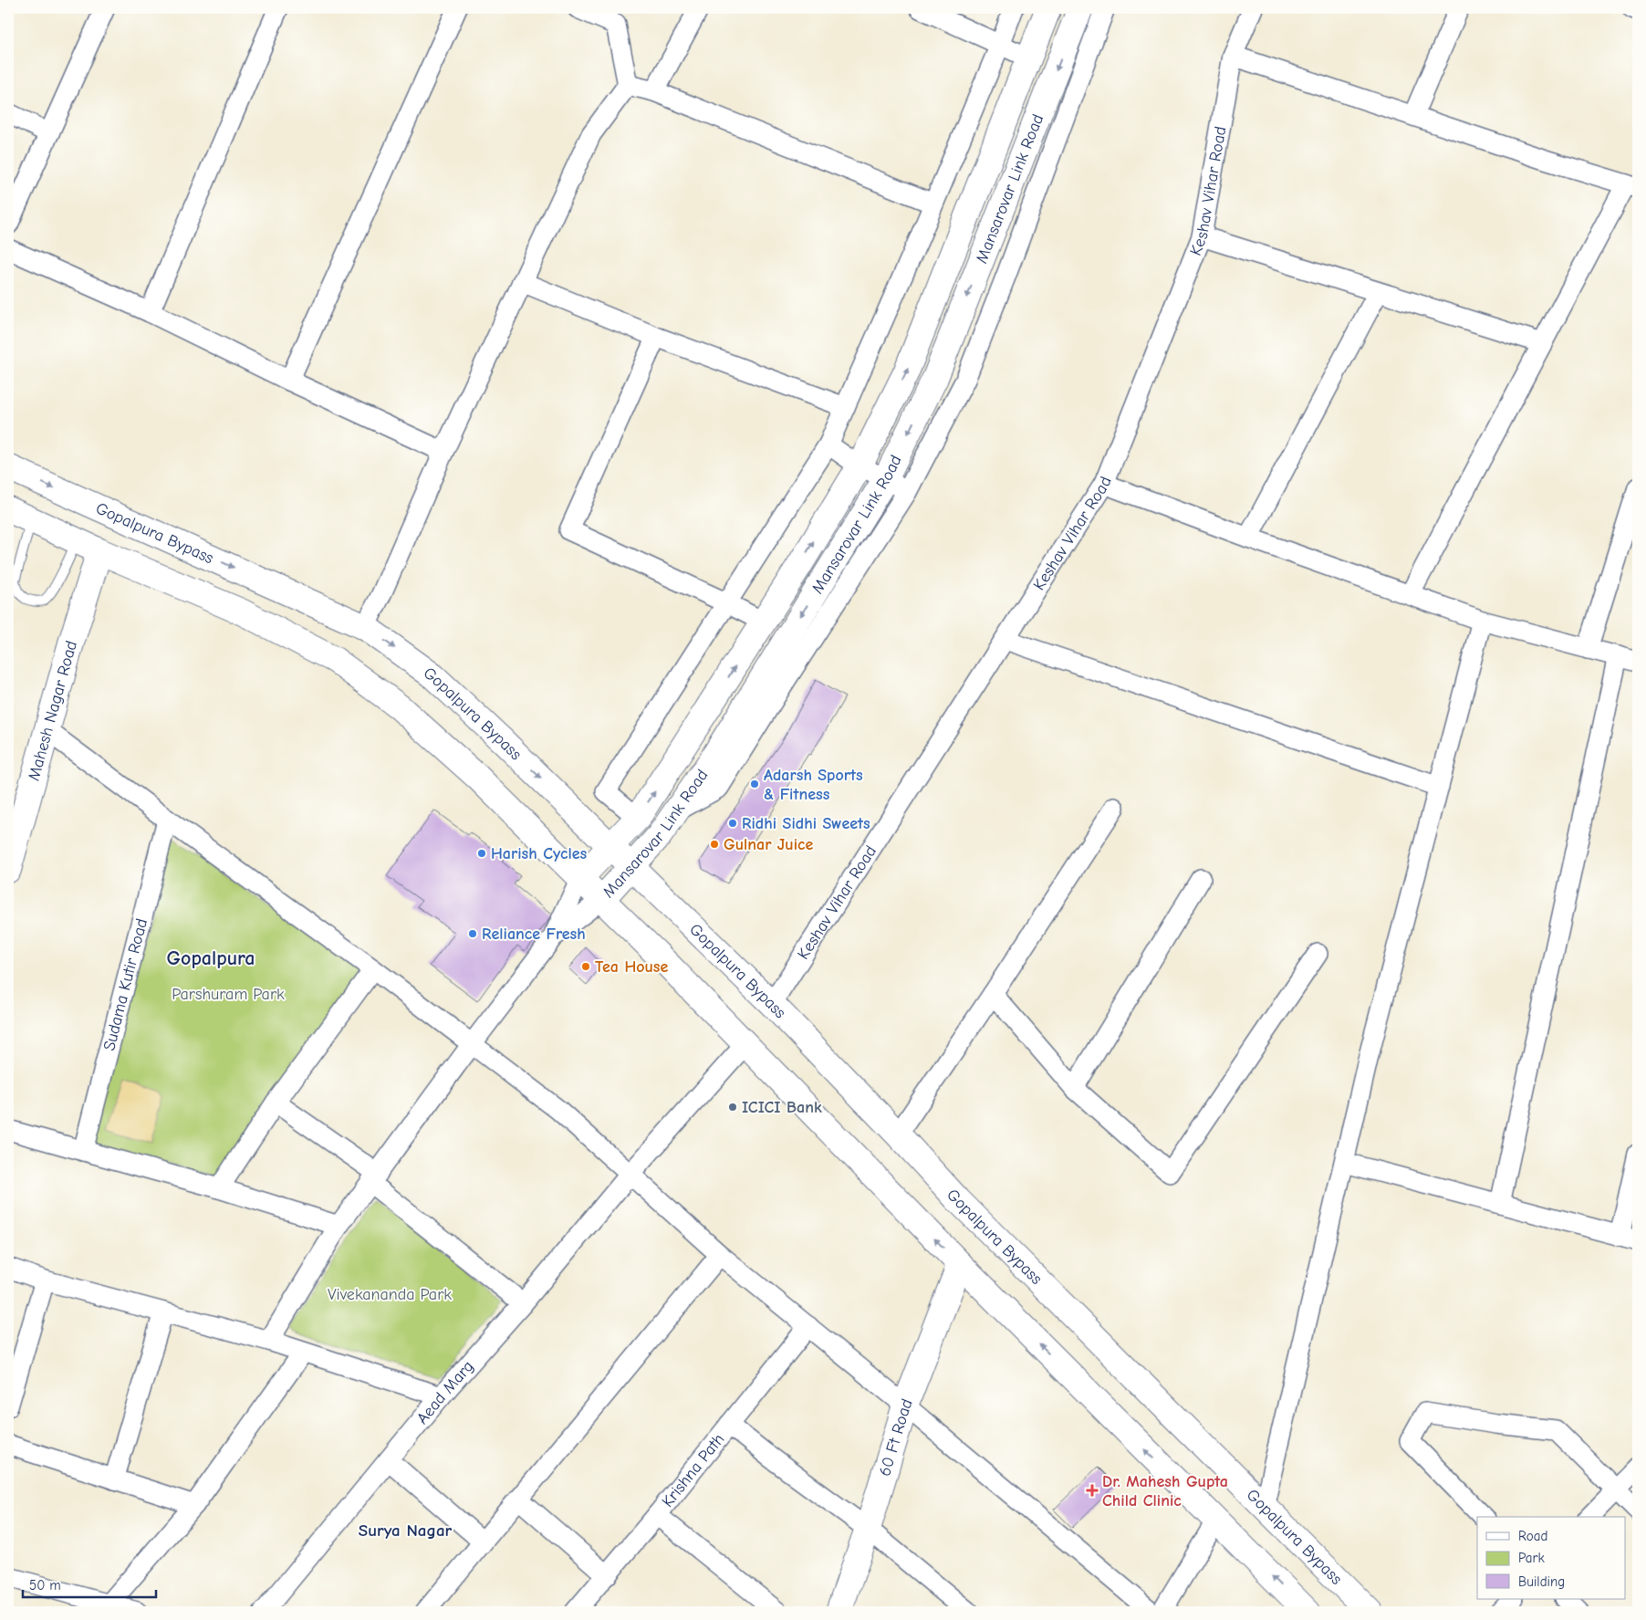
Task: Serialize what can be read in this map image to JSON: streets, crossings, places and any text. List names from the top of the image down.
{
  "streets": {
    "main road": [
      "Mansarovar Link Road",
      "Gopalpura Bypass",
      "Mahesh Nagar Road",
      "60 Ft Road"
    ],
    "street": [
      "Keshav Vihar Road",
      "Sudama Kutir Road",
      "Aead Marg",
      "Krishna Path"
    ]
  },
  "crossings": [
    ["Mansarovar Link Road", "Gopalpura Bypass"],
    ["Keshav Vihar Road", "Gopalpura Bypass"]
  ],
  "districts": ["Gopalpura", "Surya Nagar"],
  "parks": ["Parshuram Park", "Vivekananda Park"],
  "places": {
    "other": [
      "Adarsh Sports & Fitness",
      "Ridhi Sidhi Sweets",
      "Gulnar Juice",
      "Harish Cycles",
      "Reliance Fresh",
      "Tea House",
      "ICICI Bank"
    ],
    "health": ["Dr. Mahesh Gupta Child Clinic"]
  },
  "legend": ["Road", "Park", "Building"],
  "scale_bar": "50 m"
}
